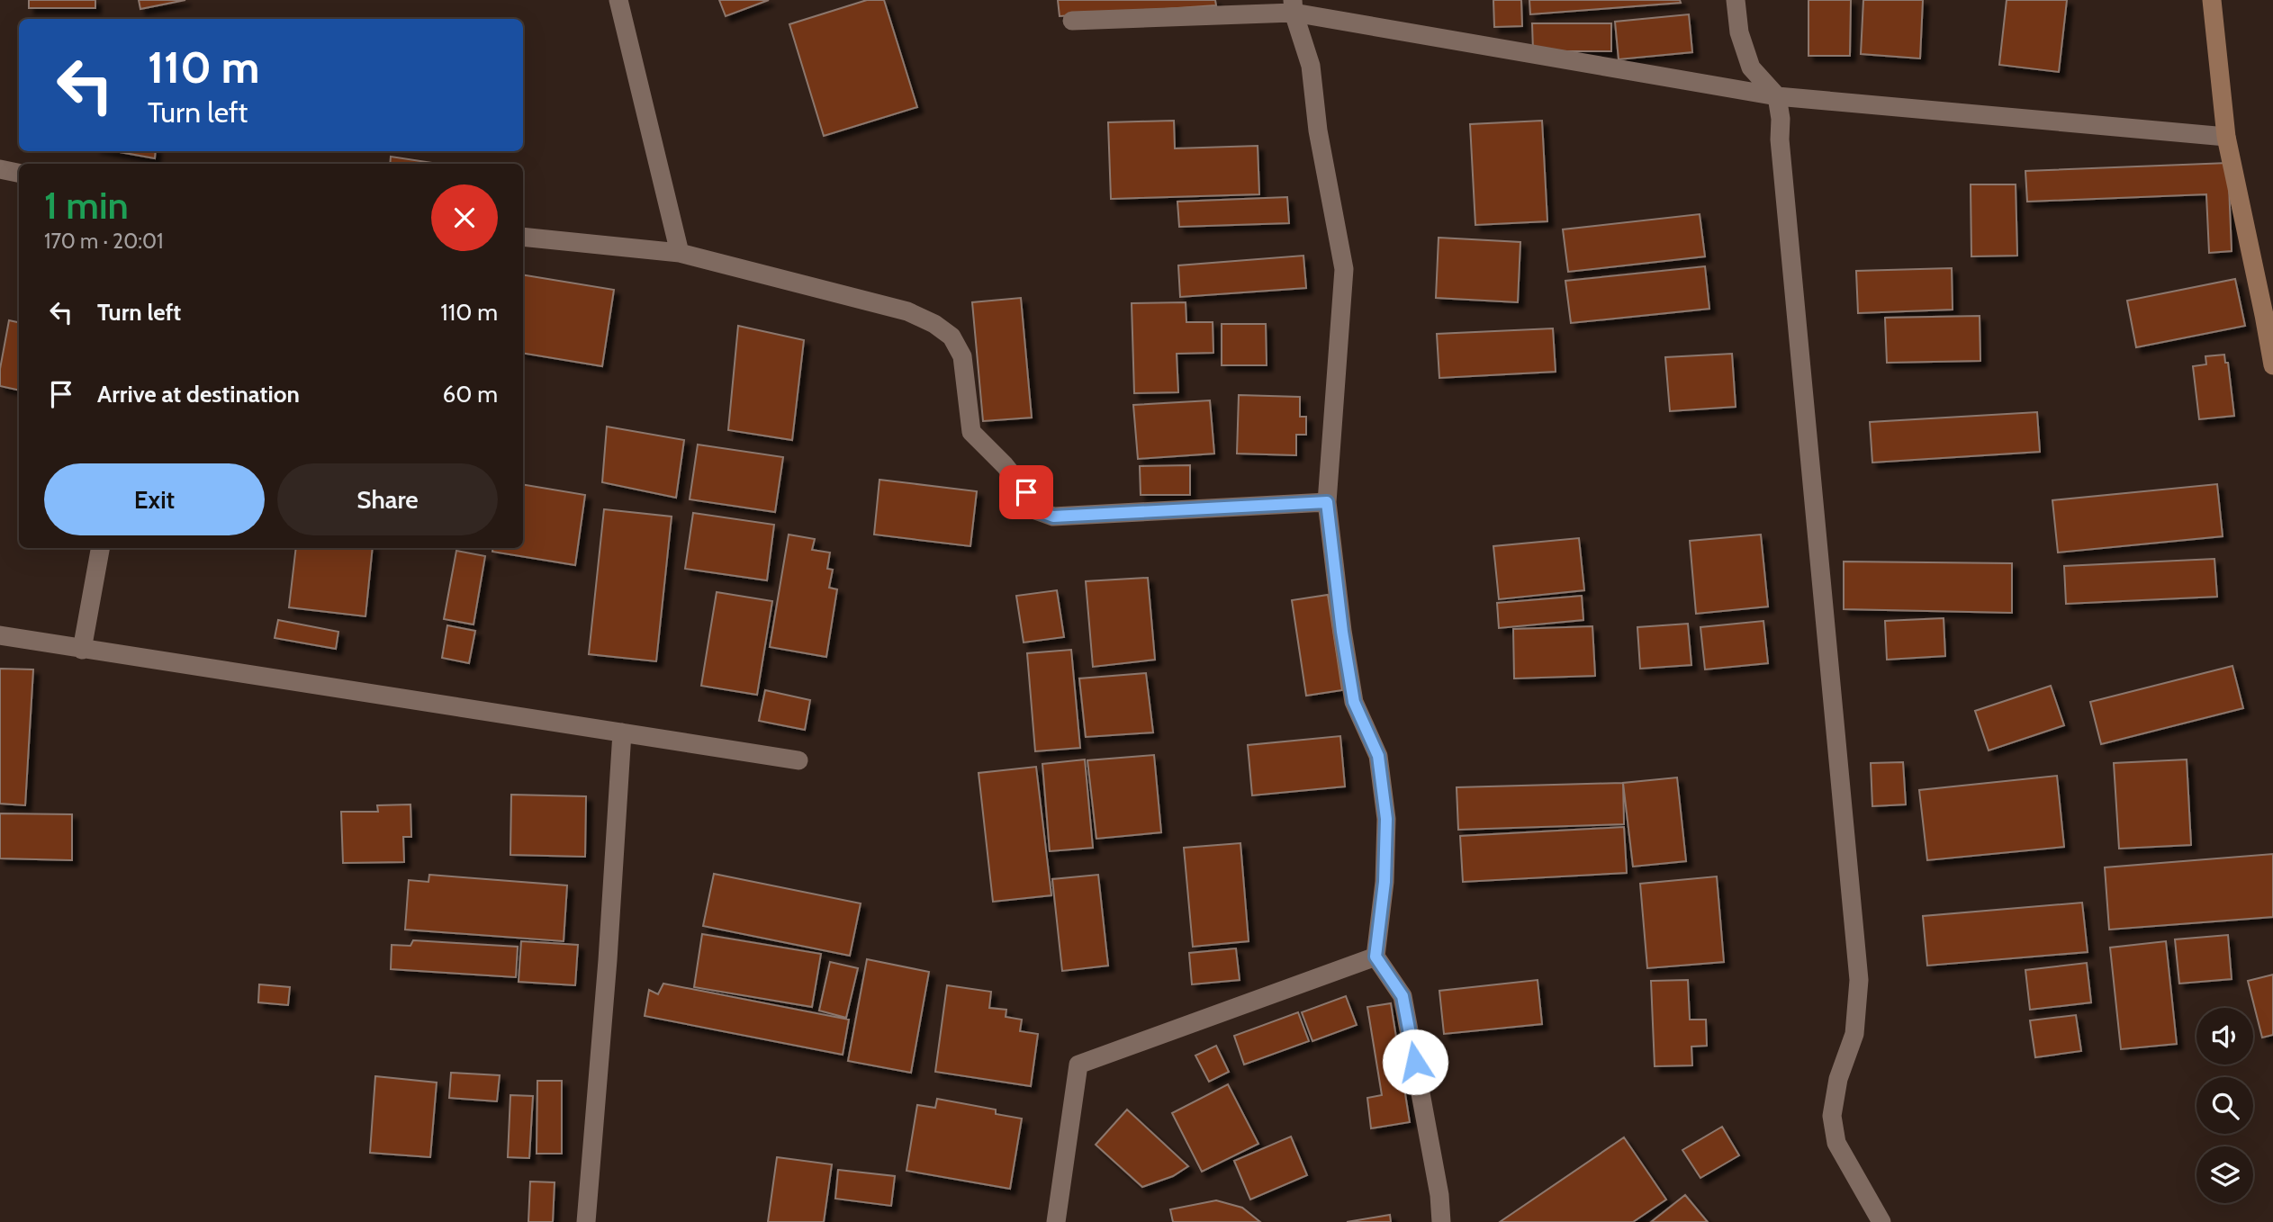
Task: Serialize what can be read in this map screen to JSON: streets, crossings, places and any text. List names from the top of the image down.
{
  "page": {
    "turn": ["110 m", "Turn left"],
    "heading": ["1 min", "170 m · 20:01"],
    "list": [
      {
        "name": "Turn left",
        "value": "110 m"
      },
      {
        "name": "Arrive at destination",
        "value": "60 m"
      }
    ],
    "buttons": ["Exit", "Share"]
  }
}
